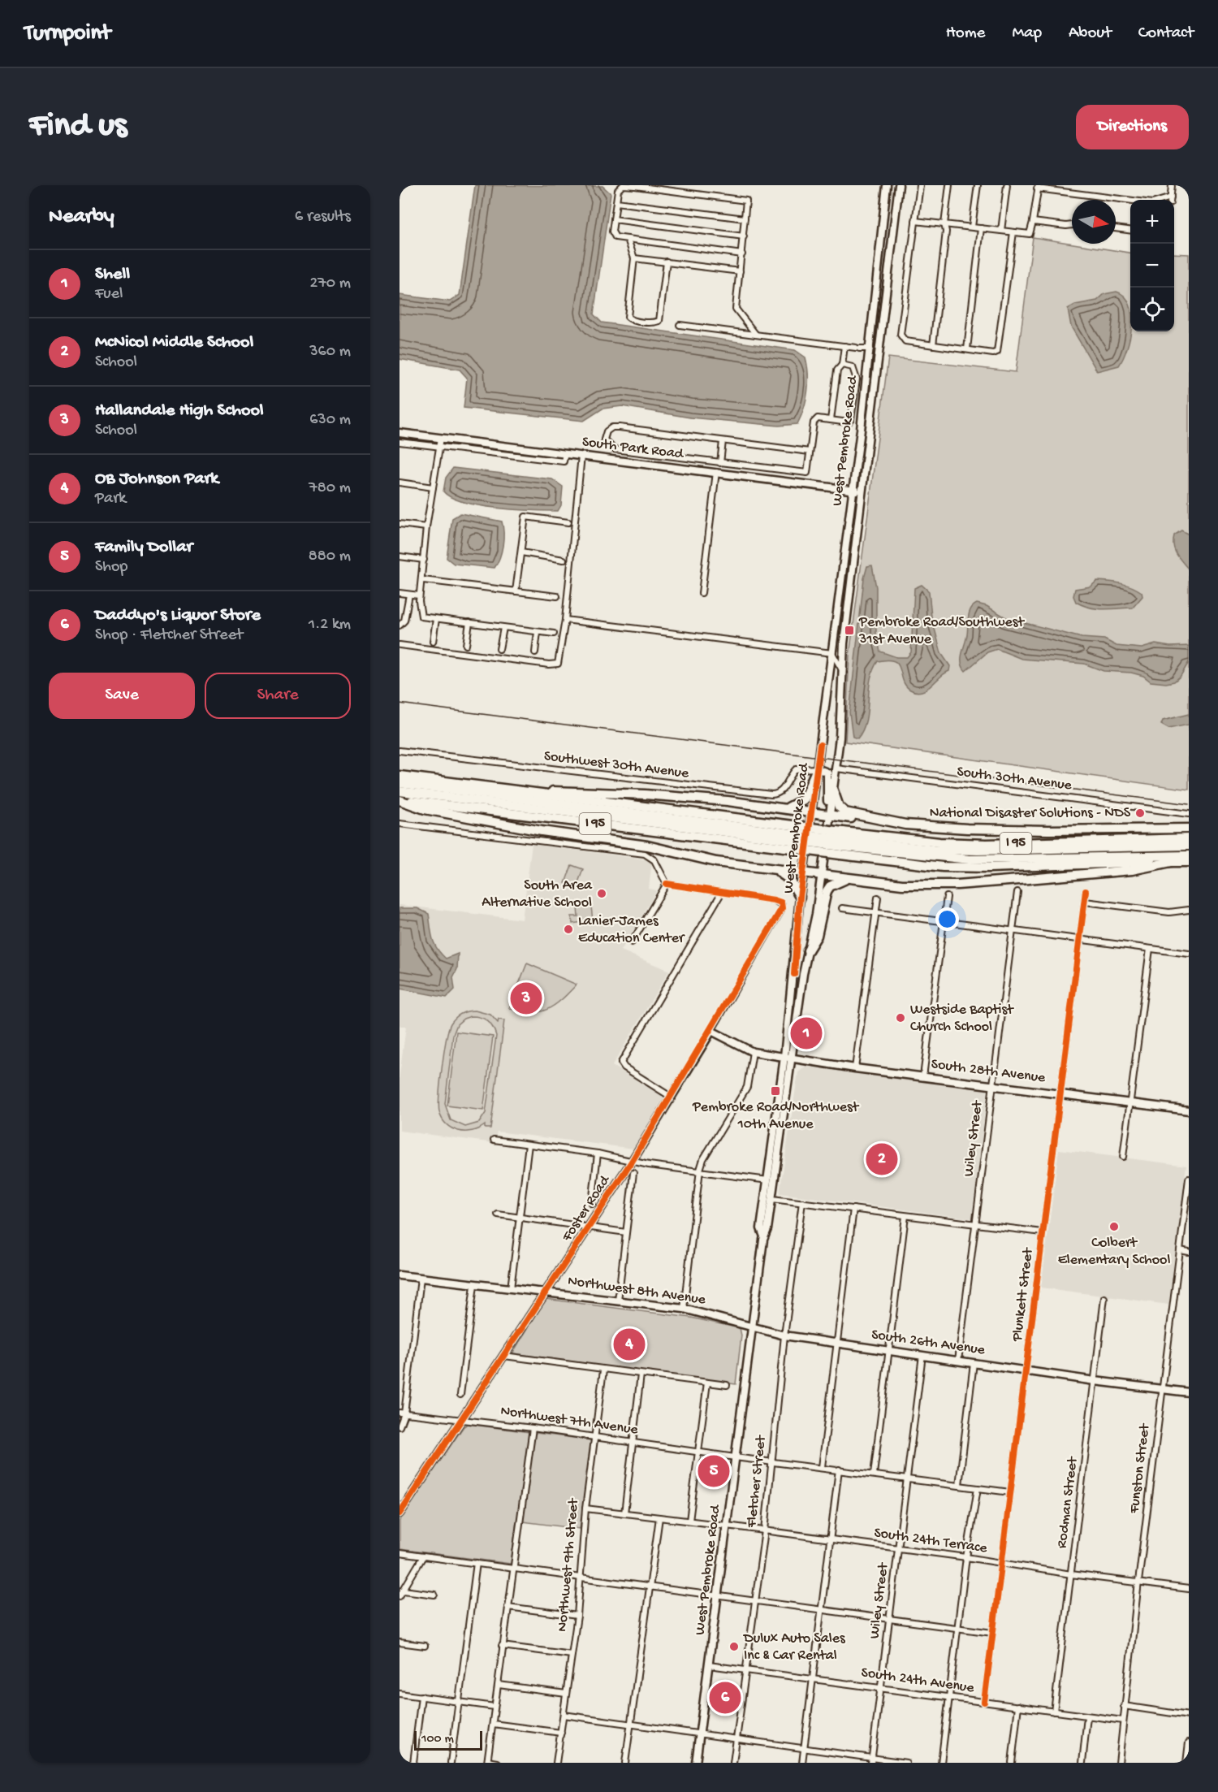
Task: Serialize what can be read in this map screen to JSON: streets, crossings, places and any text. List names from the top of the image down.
{
  "streets": {
    "highway": ["I 95"],
    "main road": [
      "West Pembroke Road",
      "South Park Road",
      "South 28th Avenue",
      "Foster Road",
      "Northwest 8th Avenue",
      "South 26th Avenue"
    ],
    "street": [
      "Southwest 30th Avenue",
      "South 30th Avenue",
      "Wiley Street",
      "Plunkett Street",
      "Northwest 7th Avenue",
      "Funston Street",
      "Fletcher Street",
      "Rodman Street",
      "South 24th Terrace",
      "Northwest 9th Street",
      "South 24th Avenue"
    ]
  },
  "crossings": [
    ["West Pembroke Road", "South Park Road"],
    ["West Pembroke Road", "Southwest 30th Avenue"],
    ["West Pembroke Road", "South 30th Avenue"],
    ["West Pembroke Road", "South 28th Avenue"],
    ["West Pembroke Road", "Northwest 8th Avenue"],
    ["West Pembroke Road", "South 26th Avenue"],
    ["West Pembroke Road", "Northwest 7th Avenue"],
    ["West Pembroke Road", "South 24th Terrace"],
    ["West Pembroke Road", "South 24th Avenue"],
    ["South 28th Avenue", "Wiley Street"],
    ["South 28th Avenue", "Foster Road"],
    ["South 28th Avenue", "Plunkett Street"],
    ["Wiley Street", "South 26th Avenue"],
    ["Wiley Street", "Northwest 7th Avenue"],
    ["Wiley Street", "South 24th Terrace"],
    ["Wiley Street", "South 24th Avenue"],
    ["Foster Road", "Northwest 8th Avenue"],
    ["Foster Road", "Northwest 7th Avenue"],
    ["Northwest 8th Avenue", "South 26th Avenue"],
    ["Plunkett Street", "South 26th Avenue"],
    ["Plunkett Street", "Northwest 7th Avenue"],
    ["Plunkett Street", "South 24th Terrace"],
    ["Plunkett Street", "South 24th Avenue"],
    ["South 26th Avenue", "Funston Street"],
    ["South 26th Avenue", "Fletcher Street"],
    ["South 26th Avenue", "Rodman Street"],
    ["Northwest 7th Avenue", "Fletcher Street"],
    ["Northwest 7th Avenue", "Northwest 9th Street"],
    ["Funston Street", "South 24th Terrace"],
    ["Funston Street", "South 24th Avenue"],
    ["Fletcher Street", "South 24th Terrace"],
    ["Fletcher Street", "South 24th Avenue"],
    ["Rodman Street", "South 24th Terrace"],
    ["Rodman Street", "South 24th Avenue"],
    ["South 24th Terrace", "Northwest 9th Street"]
  ],
  "places": {
    "transit": ["Pembroke Road/Southwest 31st Avenue", "Pembroke Road/Northwest 10th Avenue"],
    "other": [
      "National Disaster Solutions - NDS",
      "South Area Alternative School",
      "Lanier-James Education Center",
      "Westside Baptist Church School",
      "Colbert Elementary School",
      "Dulux Auto Sales Inc & Car Rental"
    ]
  },
  "scale_bar": "100 m",
  "north": "right",
  "page": {
    "header": "Turnpoint",
    "nav": [
      "Home",
      "Map",
      "About",
      "Contact"
    ],
    "buttons": [
      "Directions",
      ["Save", "Share"]
    ],
    "title": "Find us",
    "heading": ["Nearby", "6 results"],
    "map_buttons": ["+", "−"],
    "list": [
      {
        "mark": "1",
        "name": "Shell",
        "note": "Fuel",
        "value": "270 m"
      },
      {
        "mark": "2",
        "name": "McNicol Middle School",
        "note": "School",
        "value": "360 m"
      },
      {
        "mark": "3",
        "name": "Hallandale High School",
        "note": "School",
        "value": "630 m"
      },
      {
        "mark": "4",
        "name": "OB Johnson Park",
        "note": "Park",
        "value": "780 m"
      },
      {
        "mark": "5",
        "name": "Family Dollar",
        "note": "Shop",
        "value": "880 m"
      },
      {
        "mark": "6",
        "name": "Daddyo's Liquor Store",
        "note": "Shop · Fletcher Street",
        "value": "1.2 km"
      }
    ],
    "pins": [
      "3",
      "1",
      "2",
      "4",
      "5",
      "6"
    ],
    "scale": "100 m"
  }
}
